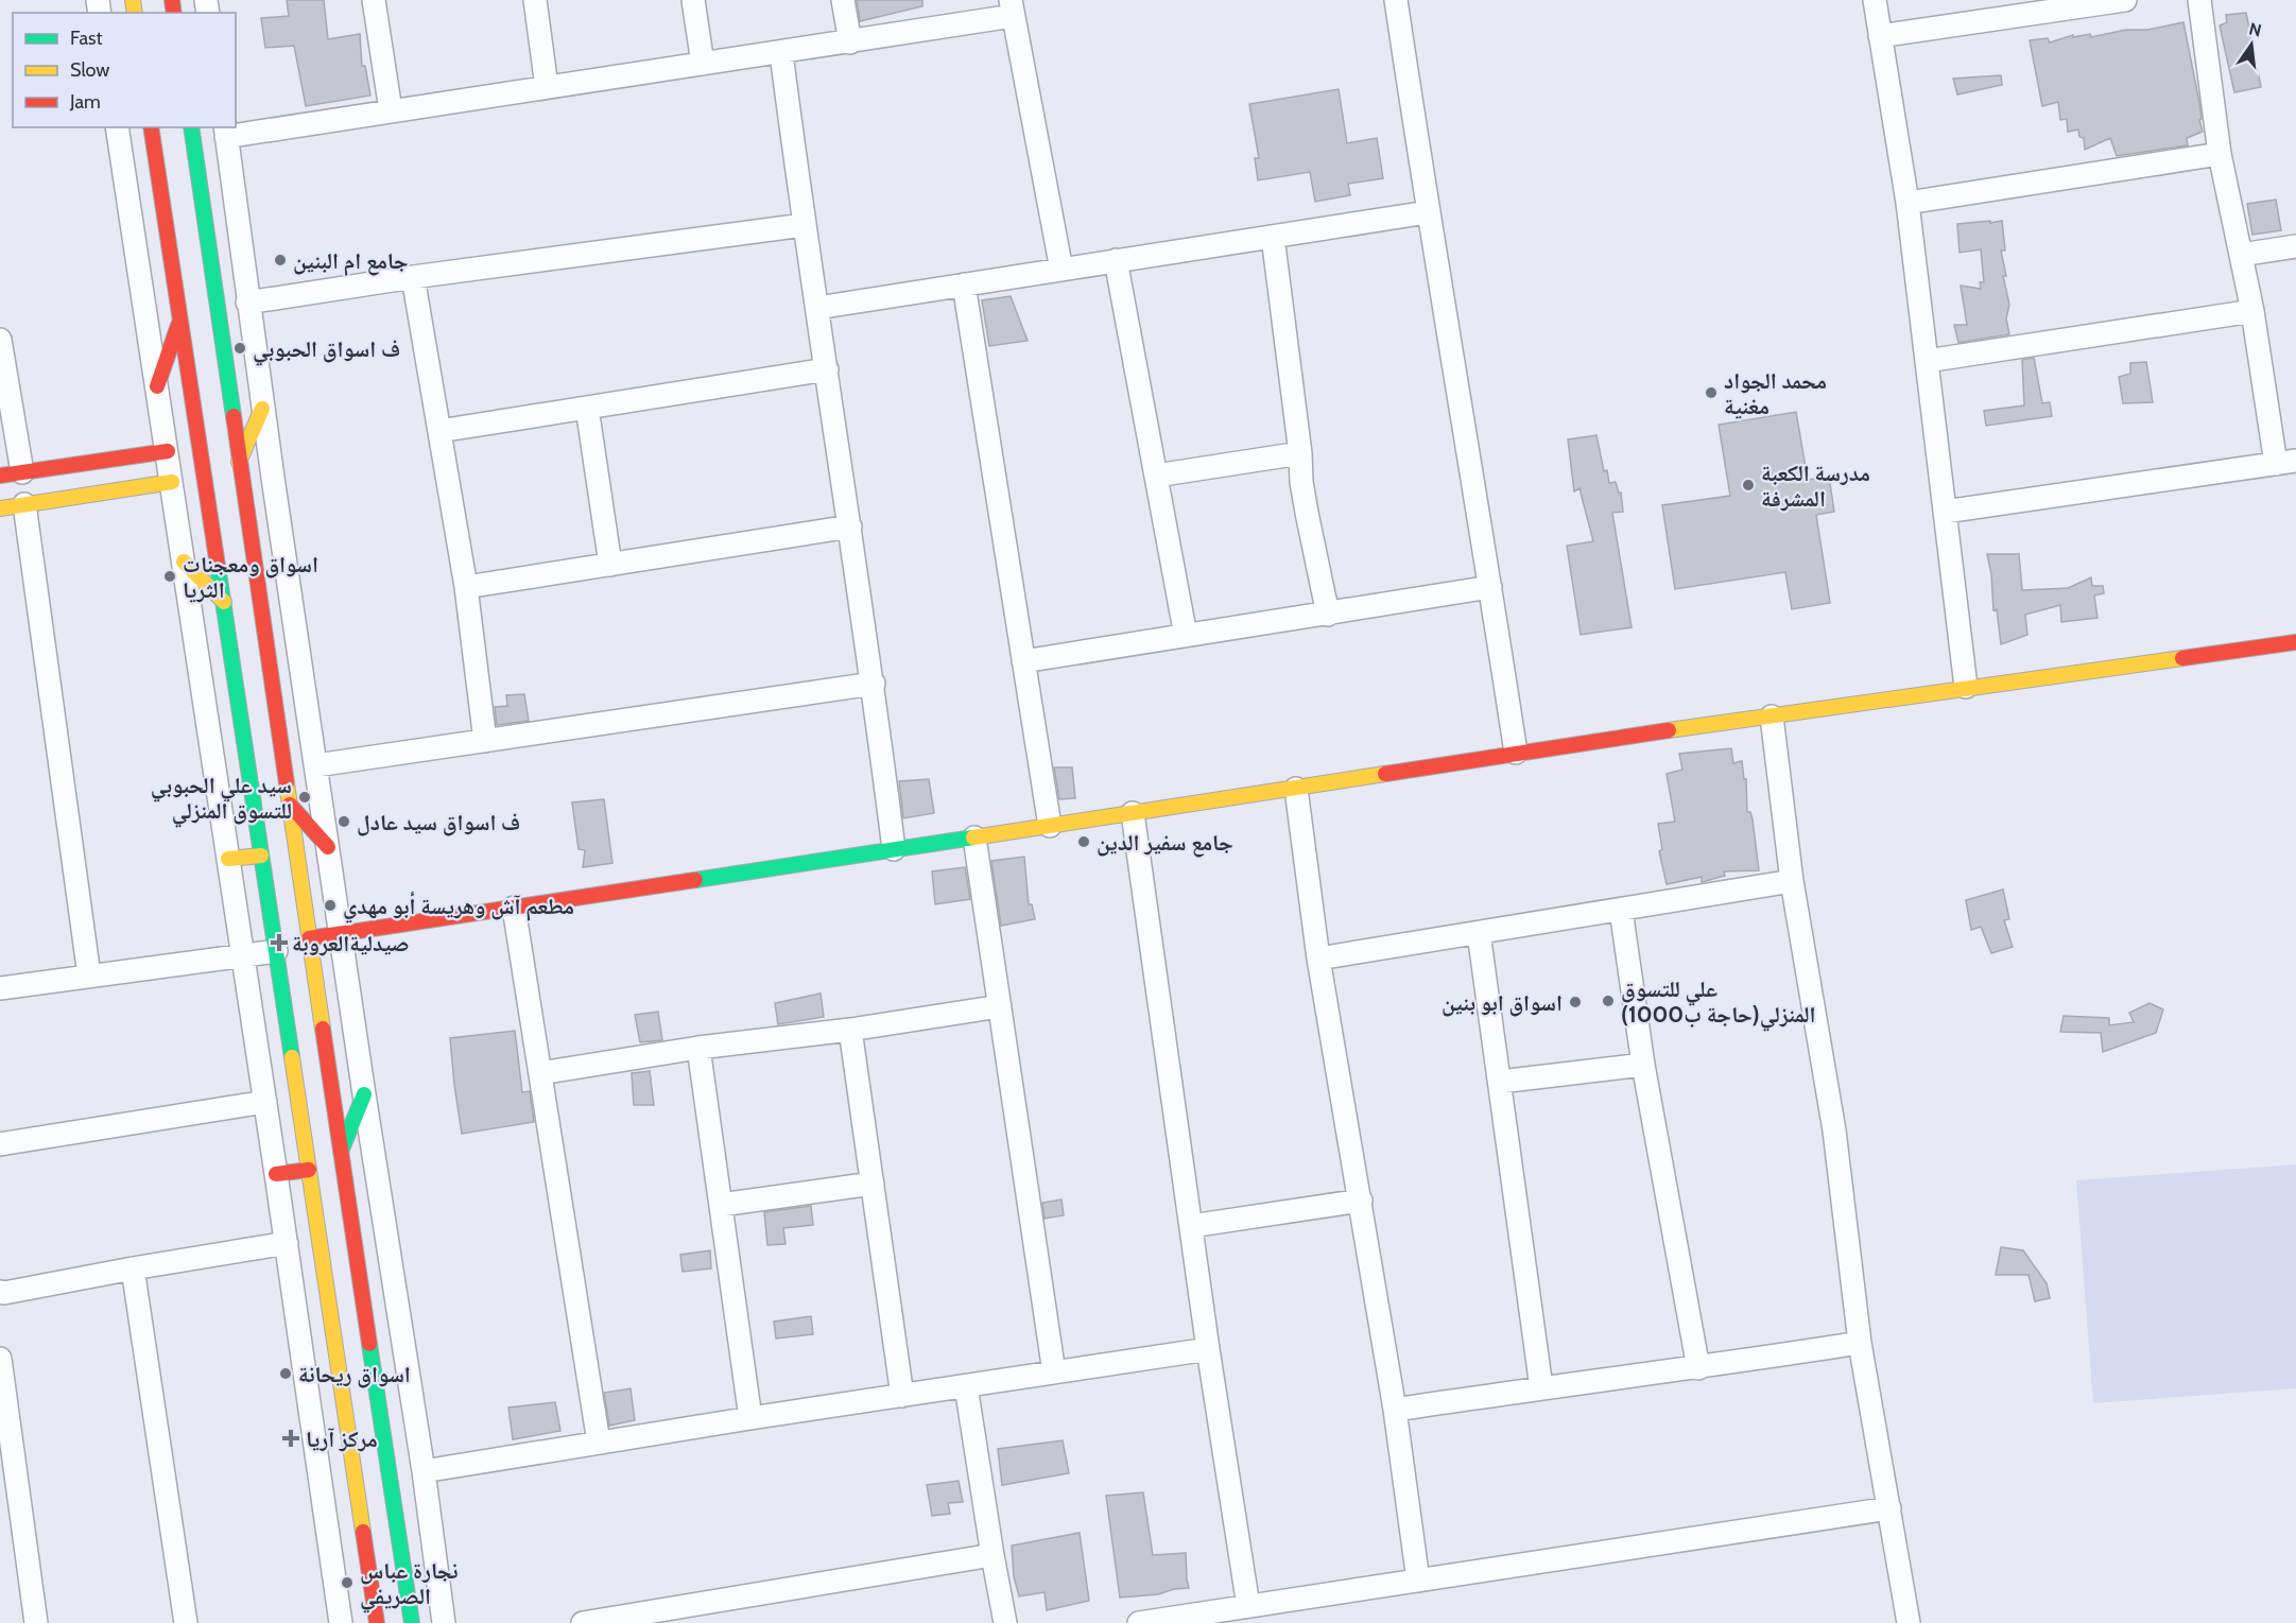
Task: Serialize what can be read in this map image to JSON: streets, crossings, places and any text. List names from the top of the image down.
{
  "places": {
    "other": [
      "جامع ام البنين",
      "ف اسواق الحبوبي",
      "محمد الجواد مغنية",
      "مدرسة الكعبة المشرفة",
      "اسواق ومعجنات الثريا",
      "سيد علي الحبوبي للتسوق المنزلي",
      "ف اسواق سيد عادل",
      "جامع سفير الدين",
      "مطعم آش وهريسة أبو مهدي",
      "علي للتسوق المنزلي(حاجة ب1000)",
      "اسواق ابو بنين",
      "اسواق ريحانة",
      "نجارة عباس الصريفي"
    ],
    "health": ["صيدليةالعروبة", "مركز آريا"]
  },
  "legend": ["Fast", "Slow", "Jam"],
  "north": "top"
}
